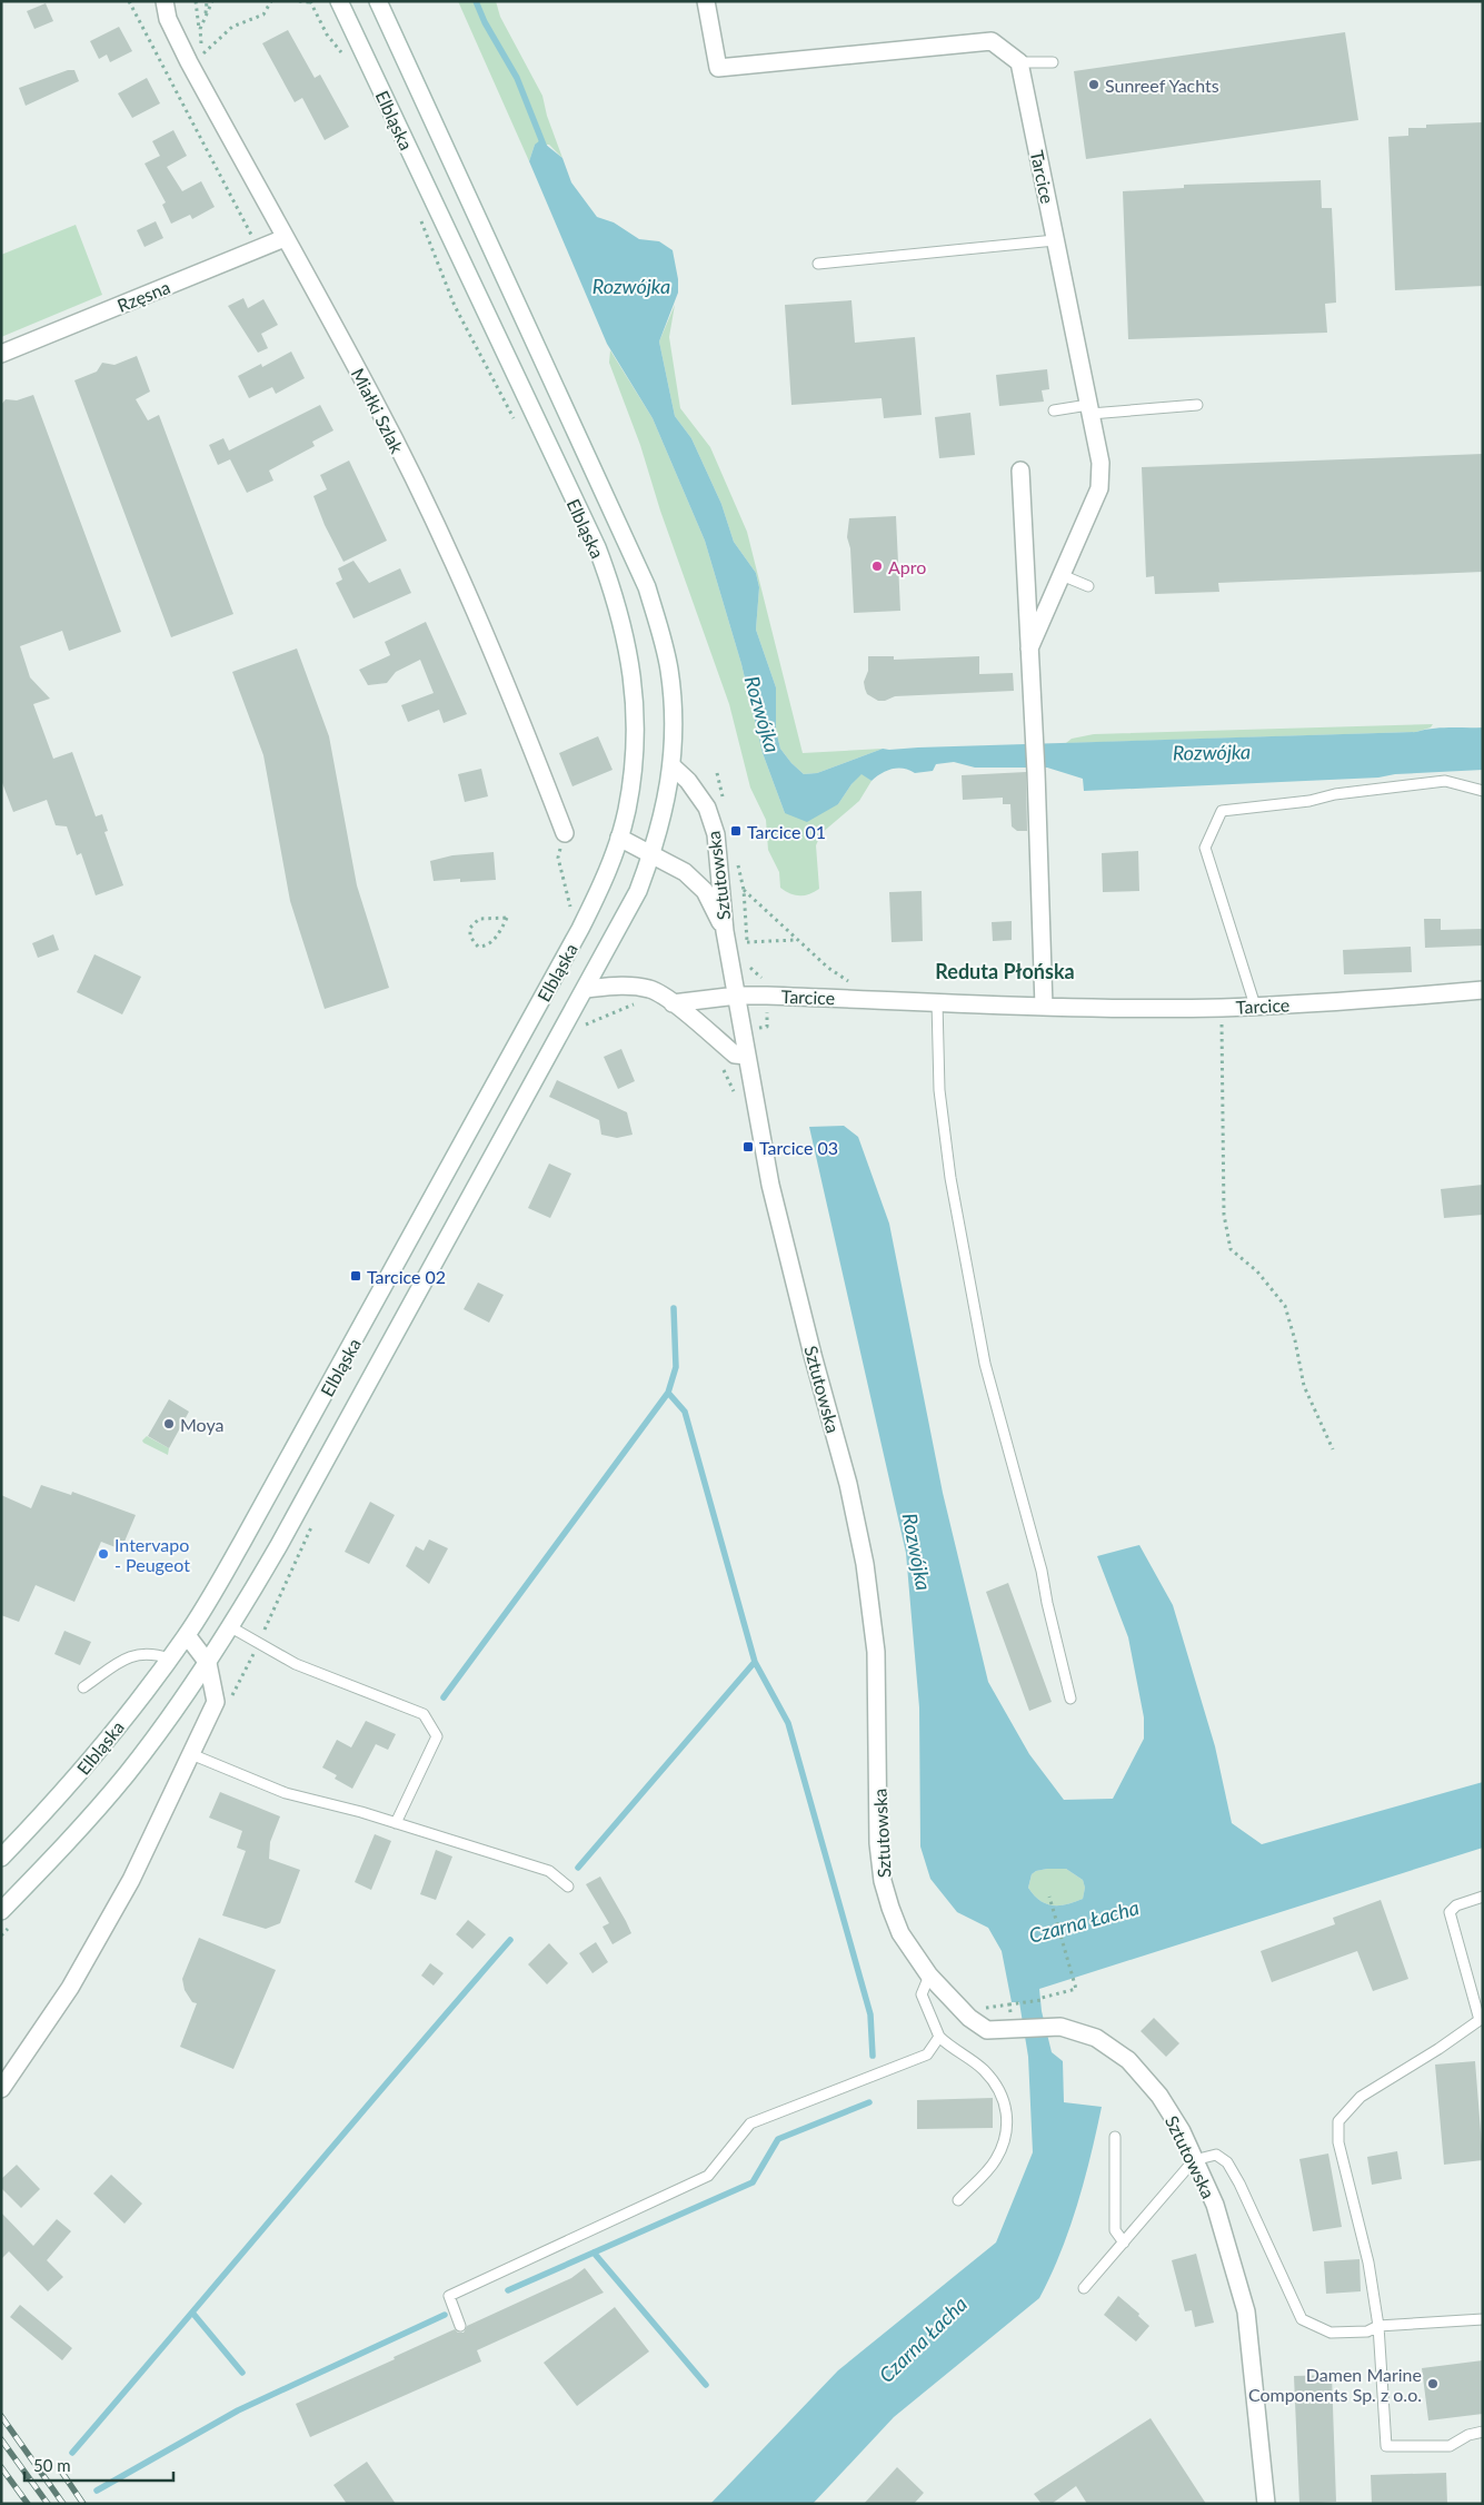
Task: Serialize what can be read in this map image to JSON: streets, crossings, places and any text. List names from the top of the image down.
{
  "streets": {
    "street": [
      "Elbląska",
      "Tarcice",
      "Rzęsna",
      "Miałki Szlak",
      "Sztutowska"
    ]
  },
  "crossings": [
    ["Elbląska", "Sztutowska"],
    ["Tarcice", "Sztutowska"],
    ["Rzęsna", "Miałki Szlak"]
  ],
  "districts": ["Reduta Płońska"],
  "water": ["Rozwójka", "Czarna Łacha"],
  "places": {
    "other": [
      "Sunreef Yachts",
      "Apro",
      "Moya",
      "Intervapo - Peugeot",
      "Damen Marine Components Sp. z o.o."
    ],
    "transit": ["Tarcice 01", "Tarcice 03", "Tarcice 02"]
  },
  "scale_bar": "50 m"
}
